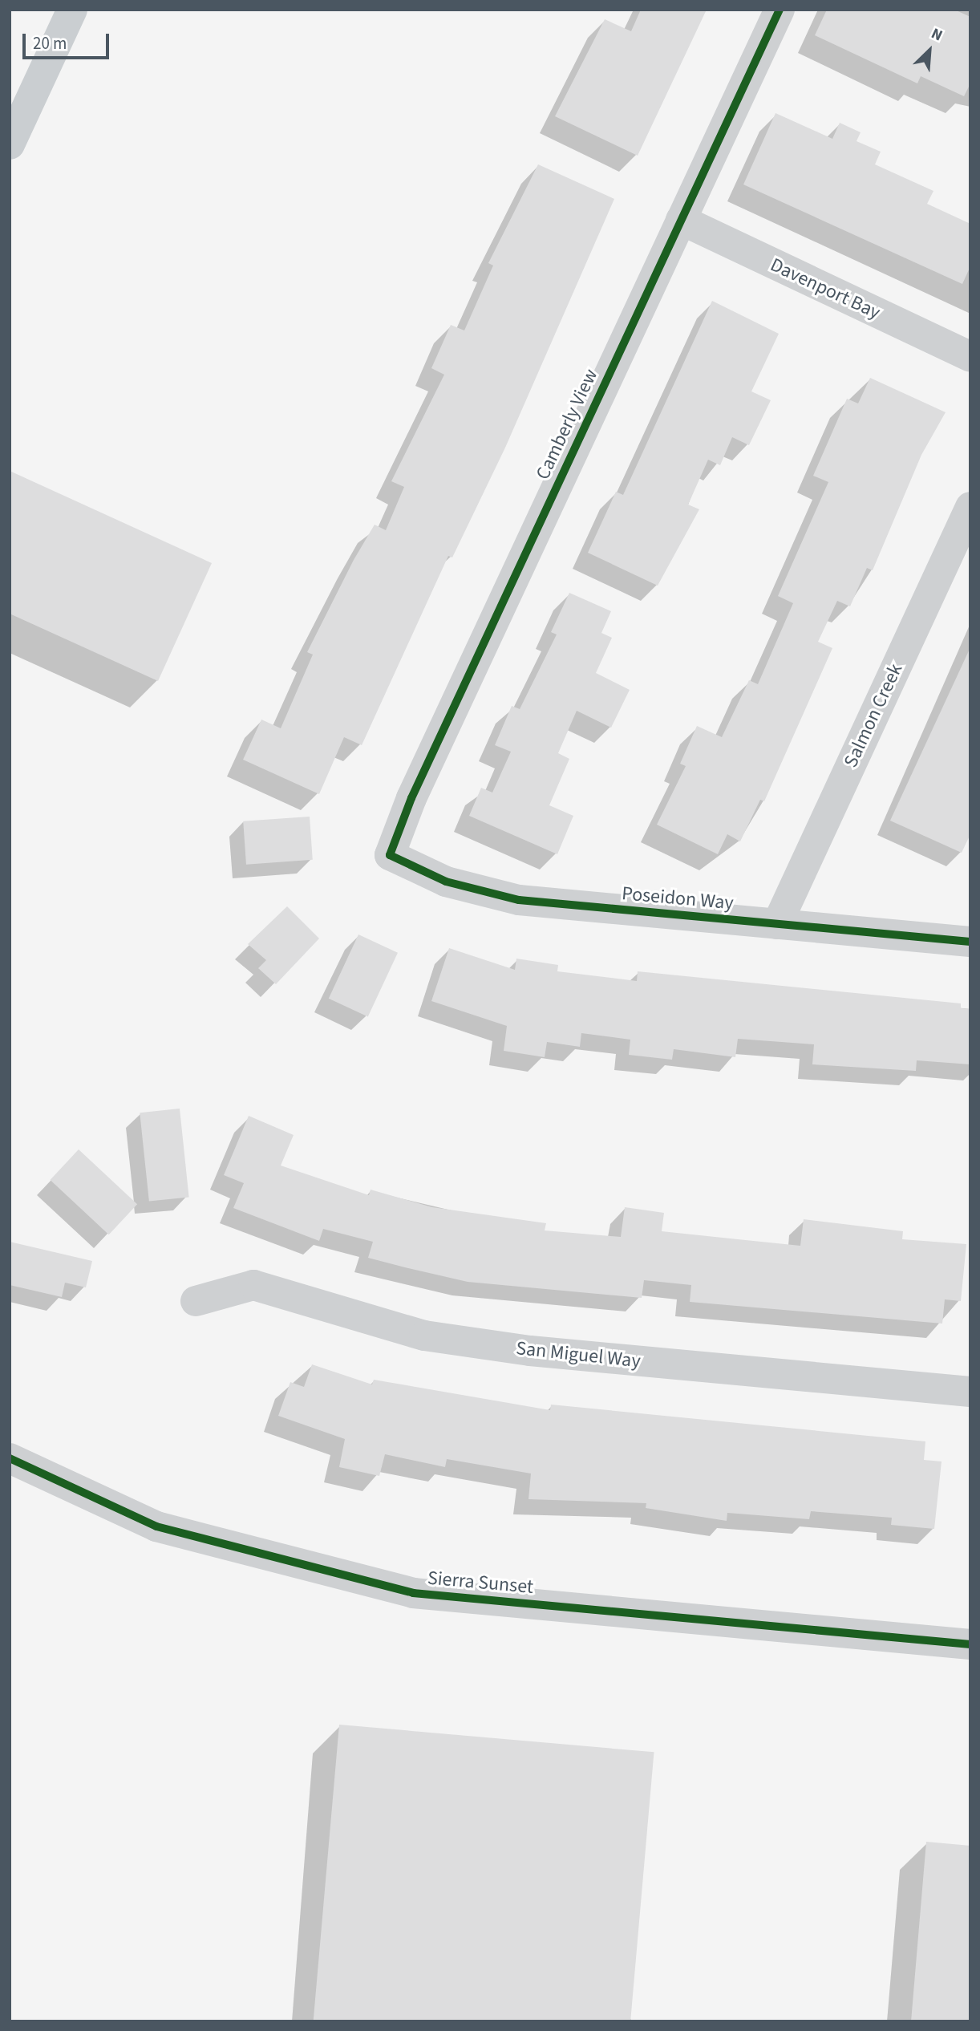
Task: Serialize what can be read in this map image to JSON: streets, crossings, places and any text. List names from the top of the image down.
{
  "streets": {
    "street": [
      "Davenport Bay",
      "Camberly View",
      "Salmon Creek",
      "Poseidon Way",
      "San Miguel Way",
      "Sierra Sunset"
    ]
  },
  "crossings": [
    ["Davenport Bay", "Camberly View"],
    ["Camberly View", "Poseidon Way"],
    ["Salmon Creek", "Poseidon Way"]
  ],
  "scale_bar": "20 m",
  "north": "top right"
}
